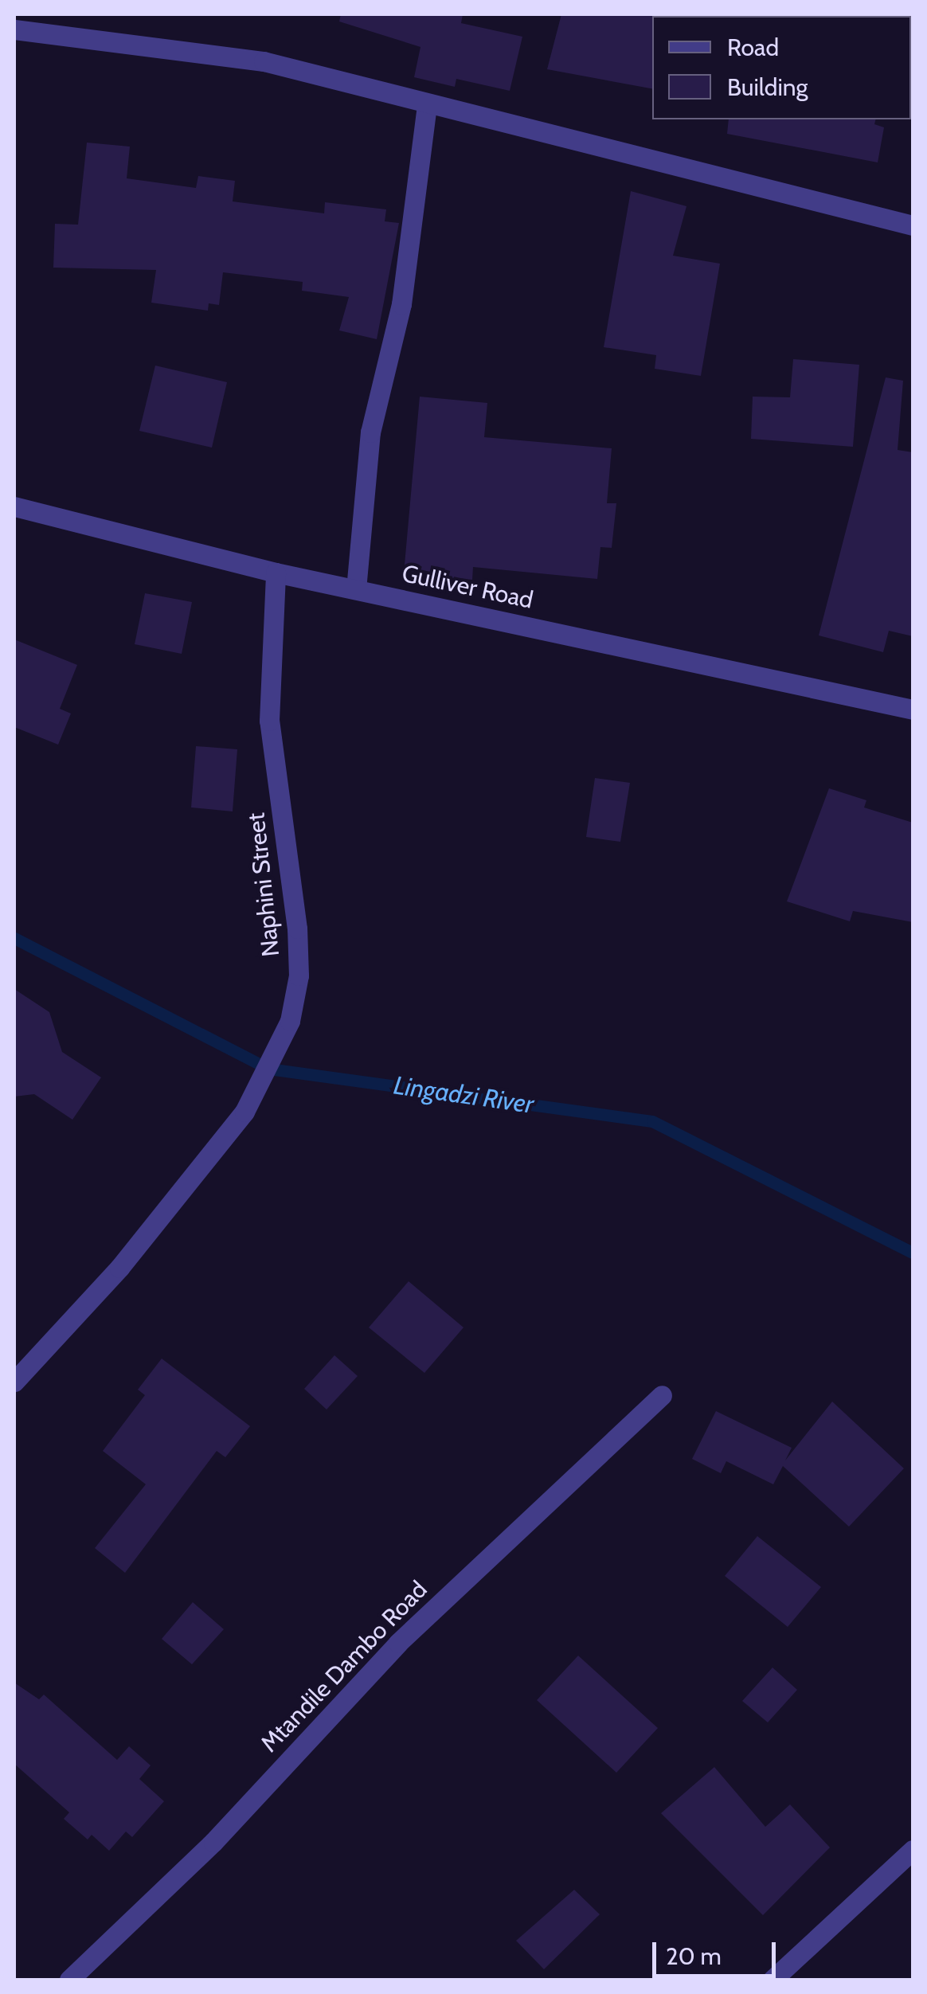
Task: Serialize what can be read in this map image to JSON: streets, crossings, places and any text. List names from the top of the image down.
{
  "streets": {
    "street": ["Gulliver Road", "Naphini Street", "Mtandile Dambo Road"]
  },
  "crossings": [
    ["Gulliver Road", "Naphini Street"]
  ],
  "water": ["Lingadzi River"],
  "legend": ["Road", "Building"],
  "scale_bar": "20 m"
}
